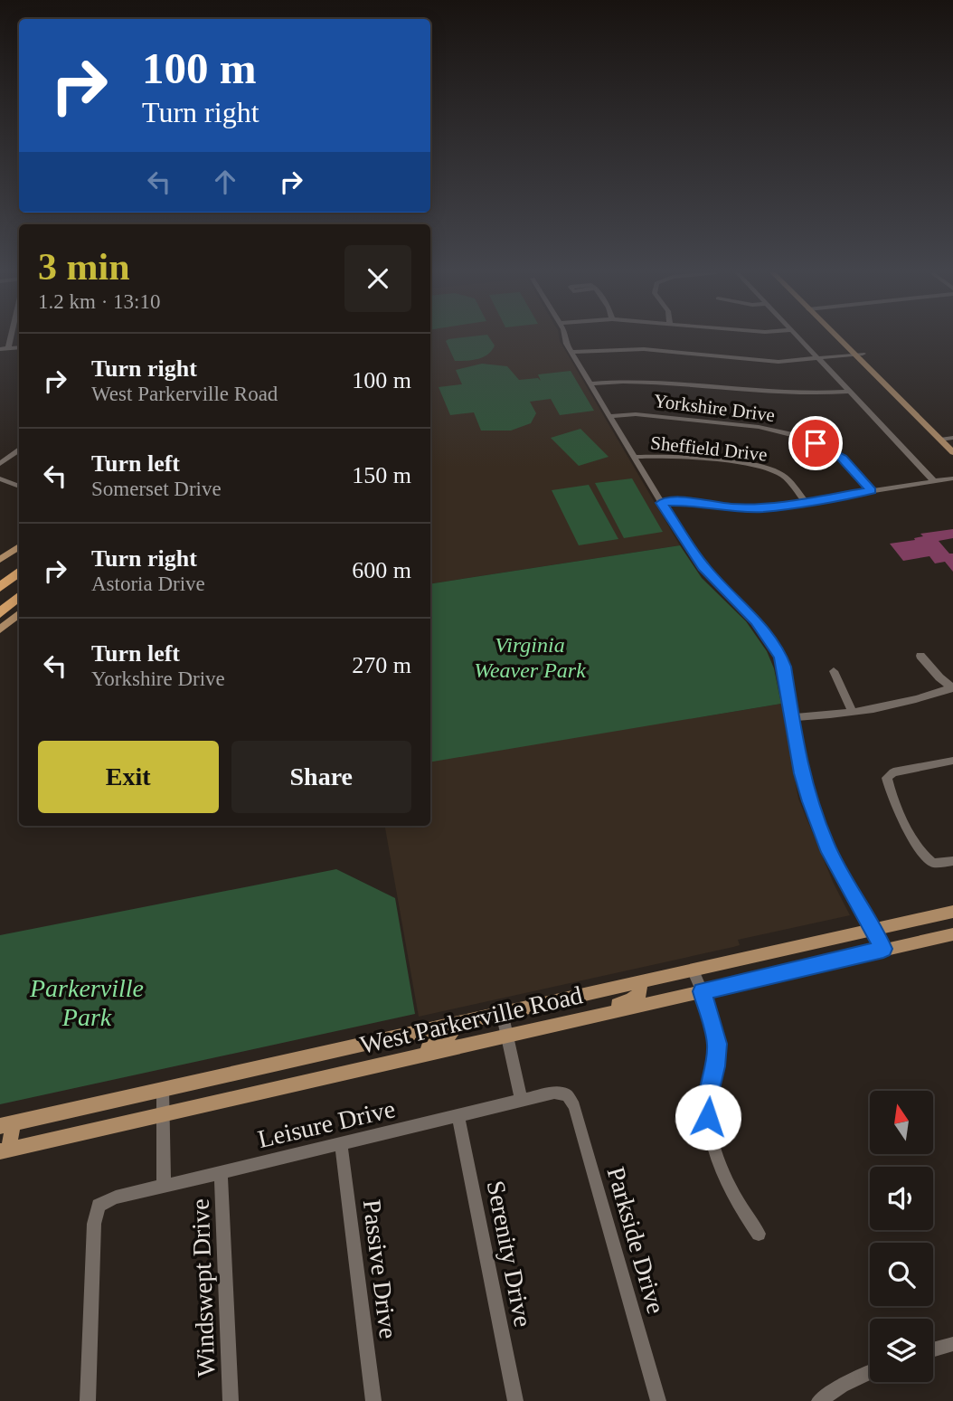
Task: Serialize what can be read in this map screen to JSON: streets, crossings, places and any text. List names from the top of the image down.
{
  "streets": {
    "main road": ["West Parkerville Road"],
    "street": [
      "Yorkshire Drive",
      "Sheffield Drive",
      "Leisure Drive",
      "Parkside Drive",
      "Serenity Drive",
      "Passive Drive",
      "Windswept Drive"
    ]
  },
  "crossings": [
    ["Leisure Drive", "Parkside Drive"],
    ["Leisure Drive", "Serenity Drive"],
    ["Leisure Drive", "Passive Drive"],
    ["Leisure Drive", "Windswept Drive"]
  ],
  "parks": ["Virginia Weaver Park", "Parkerville Park"],
  "north": "top",
  "page": {
    "turn": ["100 m", "Turn right"],
    "heading": ["3 min", "1.2 km · 13:10"],
    "list": [
      {
        "name": "Turn right",
        "note": "West Parkerville Road",
        "value": "100 m"
      },
      {
        "name": "Turn left",
        "note": "Somerset Drive",
        "value": "150 m"
      },
      {
        "name": "Turn right",
        "note": "Astoria Drive",
        "value": "600 m"
      },
      {
        "name": "Turn left",
        "note": "Yorkshire Drive",
        "value": "270 m"
      }
    ],
    "buttons": ["Exit", "Share"]
  }
}
